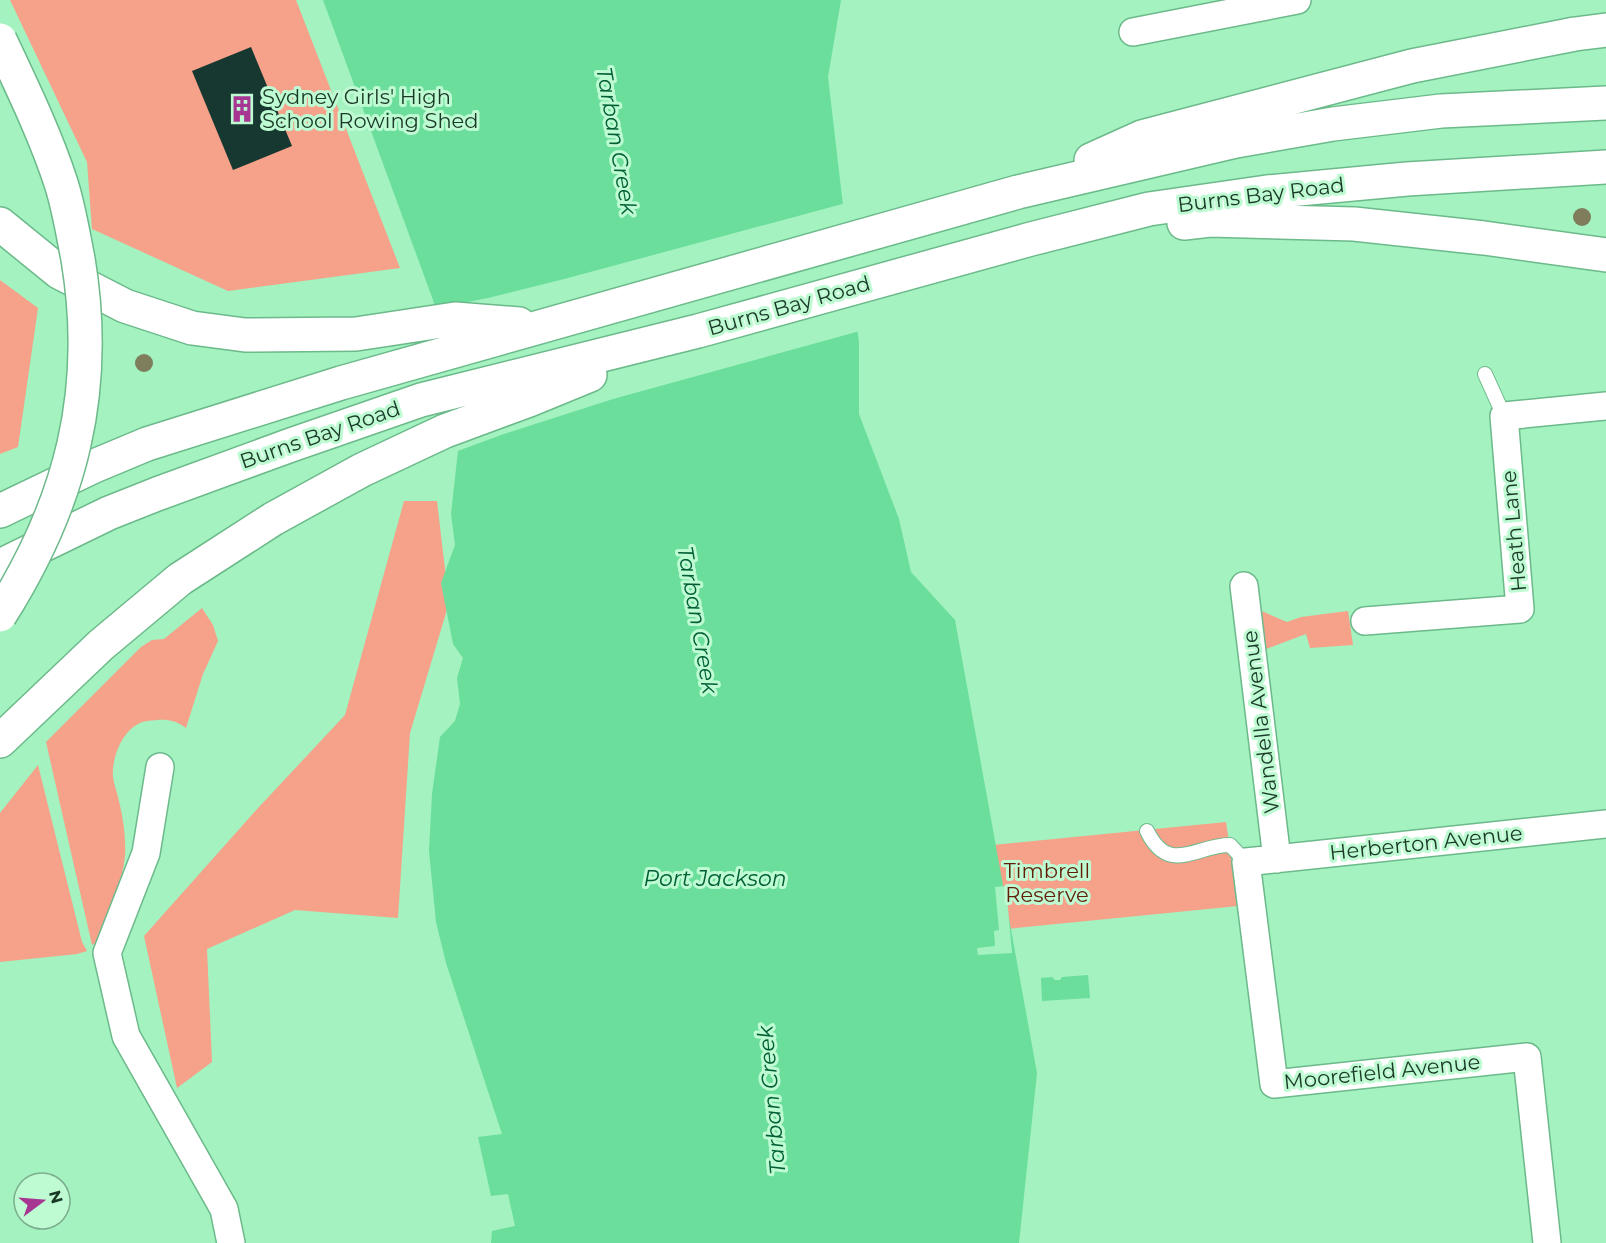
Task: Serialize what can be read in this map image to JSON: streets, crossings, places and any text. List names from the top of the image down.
{
  "streets": {
    "main road": ["Burns Bay Road"],
    "street": [
      "Heath Lane",
      "Wandella Avenue",
      "Herberton Avenue",
      "Moorefield Avenue"
    ]
  },
  "crossings": [
    ["Wandella Avenue", "Herberton Avenue"],
    ["Herberton Avenue", "Moorefield Avenue"]
  ],
  "water": ["Tarban Creek", "Port Jackson"],
  "parks": ["Timbrell Reserve"],
  "places": {
    "building": ["Sydney Girls' High School Rowing Shed"]
  },
  "north": "right"
}
